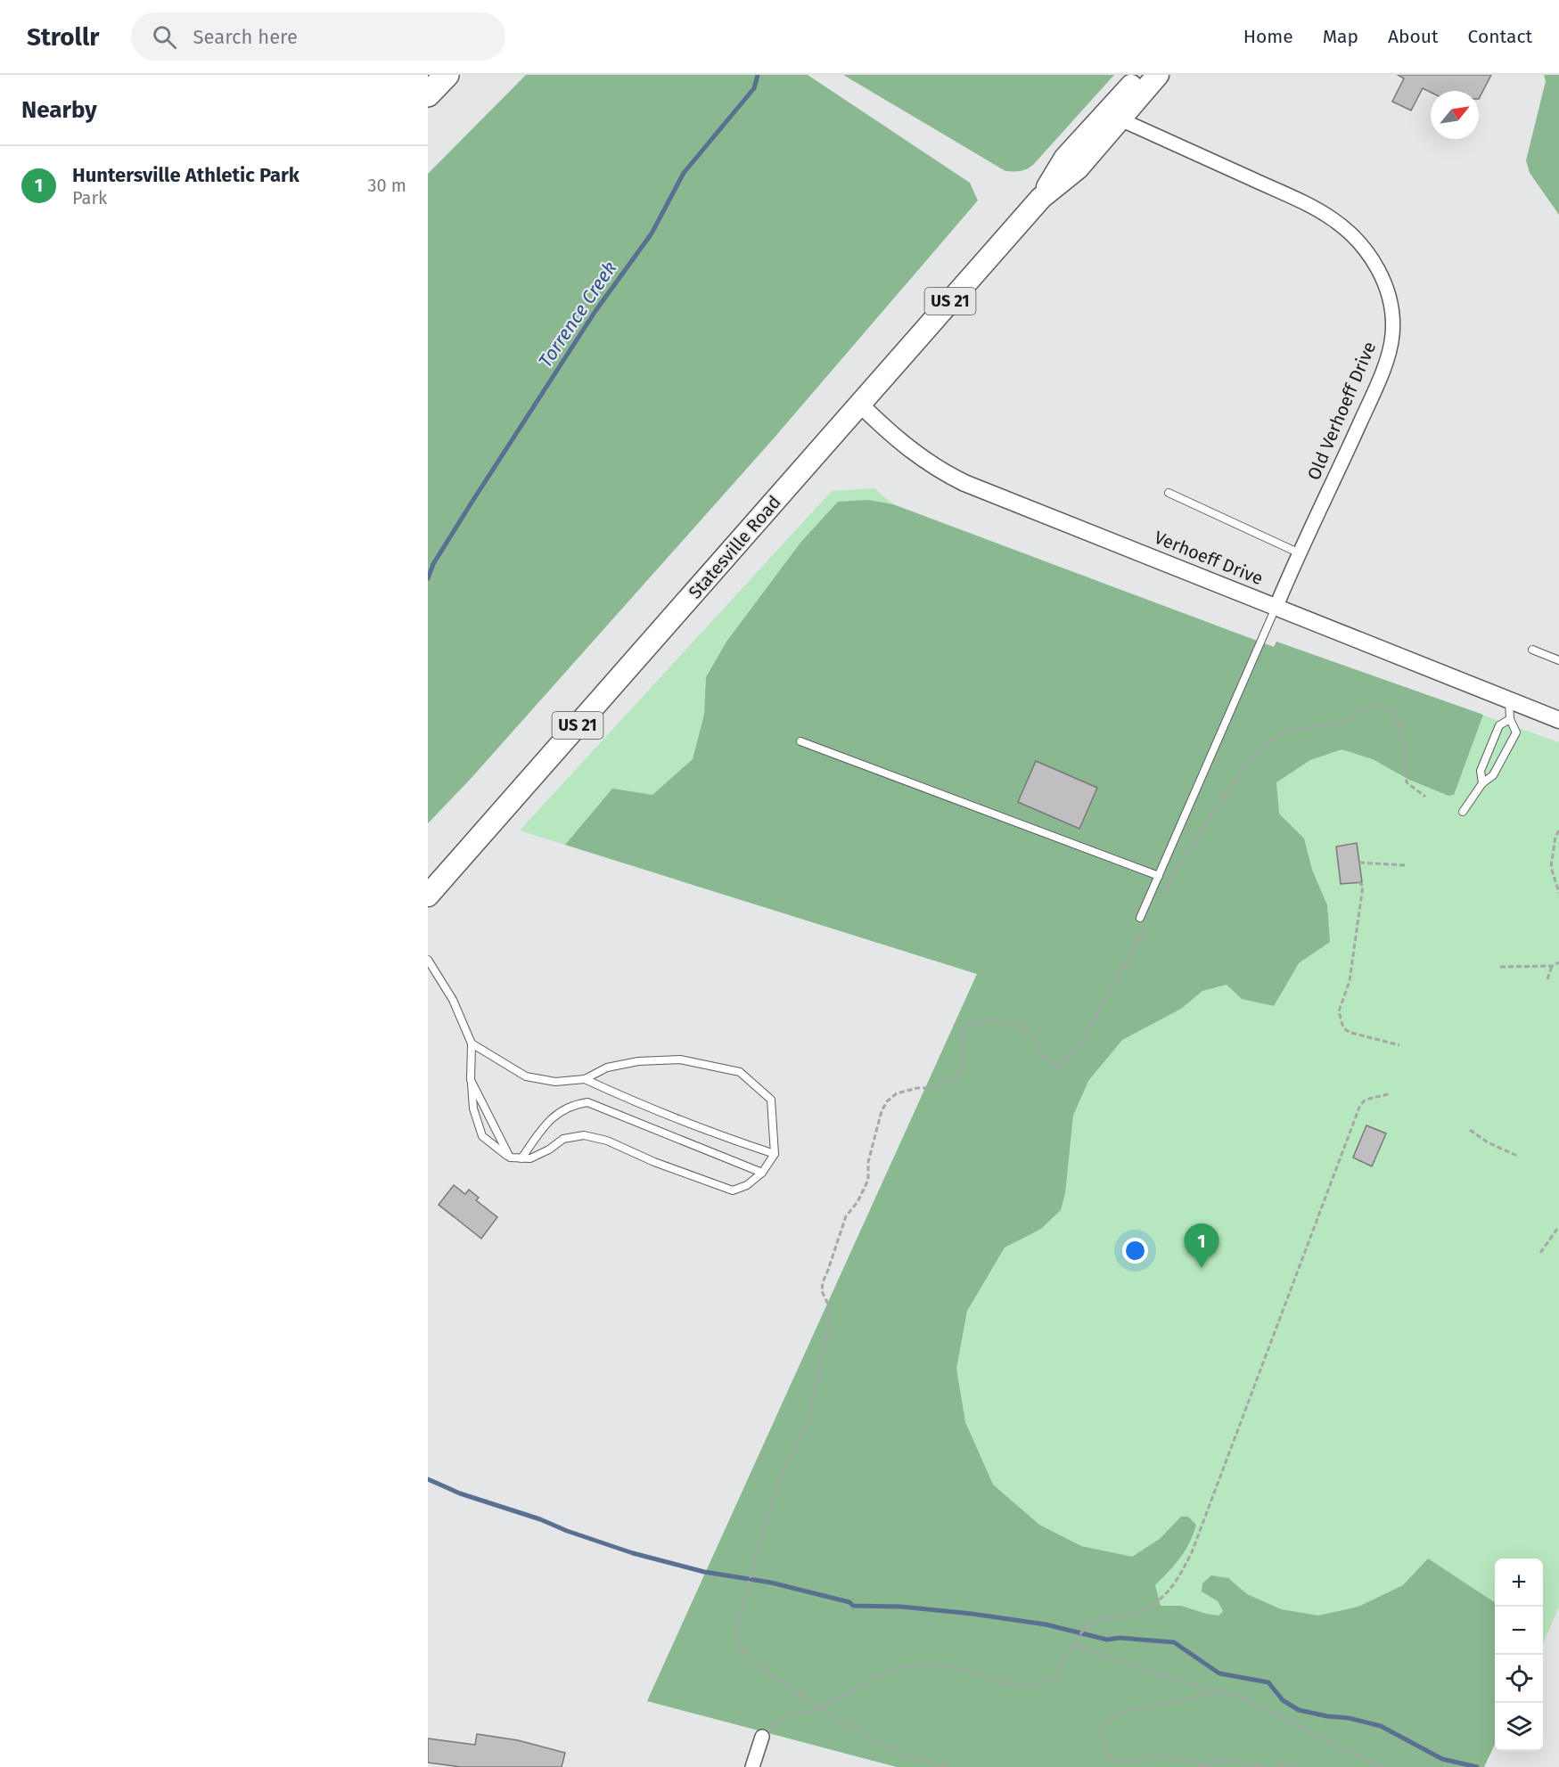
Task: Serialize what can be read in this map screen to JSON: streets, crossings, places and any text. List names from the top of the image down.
{
  "streets": {
    "main road": ["US 21", "Statesville Road"],
    "street": ["Old Verhoeff Drive", "Verhoeff Drive"]
  },
  "crossings": [
    ["Old Verhoeff Drive", "Statesville Road"],
    ["Old Verhoeff Drive", "Verhoeff Drive"],
    ["Statesville Road", "Verhoeff Drive"]
  ],
  "water": ["Torrence Creek"],
  "north": "top right",
  "page": {
    "header": "Strollr",
    "search": "Search here",
    "nav": [
      "Home",
      "Map",
      "About",
      "Contact"
    ],
    "heading": "Nearby",
    "list": [
      {
        "mark": "1",
        "name": "Huntersville Athletic Park",
        "note": "Park",
        "value": "30 m"
      }
    ],
    "pins": "1",
    "map_buttons": ["+", "−"]
  }
}
